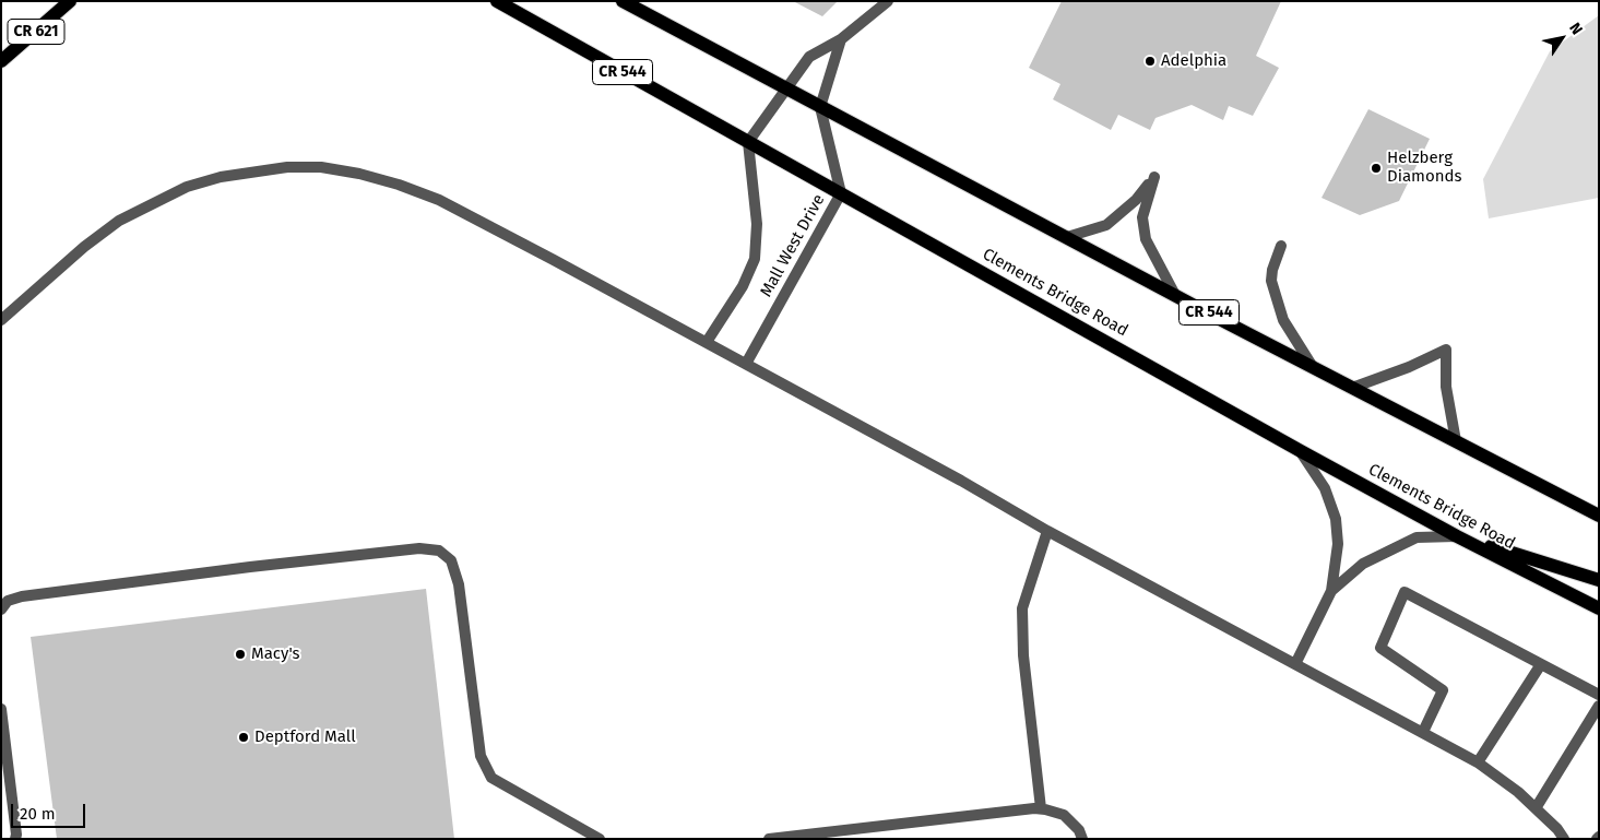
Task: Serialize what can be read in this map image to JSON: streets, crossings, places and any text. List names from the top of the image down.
{
  "streets": {
    "main road": ["CR 621", "CR 544", "Clements Bridge Road"],
    "lane": ["Mall West Drive"]
  },
  "crossings": [
    ["CR 544", "Mall West Drive"],
    ["Mall West Drive", "Clements Bridge Road"]
  ],
  "places": [
    "Adelphia",
    "Helzberg Diamonds",
    "Macy's",
    "Deptford Mall"
  ],
  "scale_bar": "20 m",
  "north": "top right"
}
